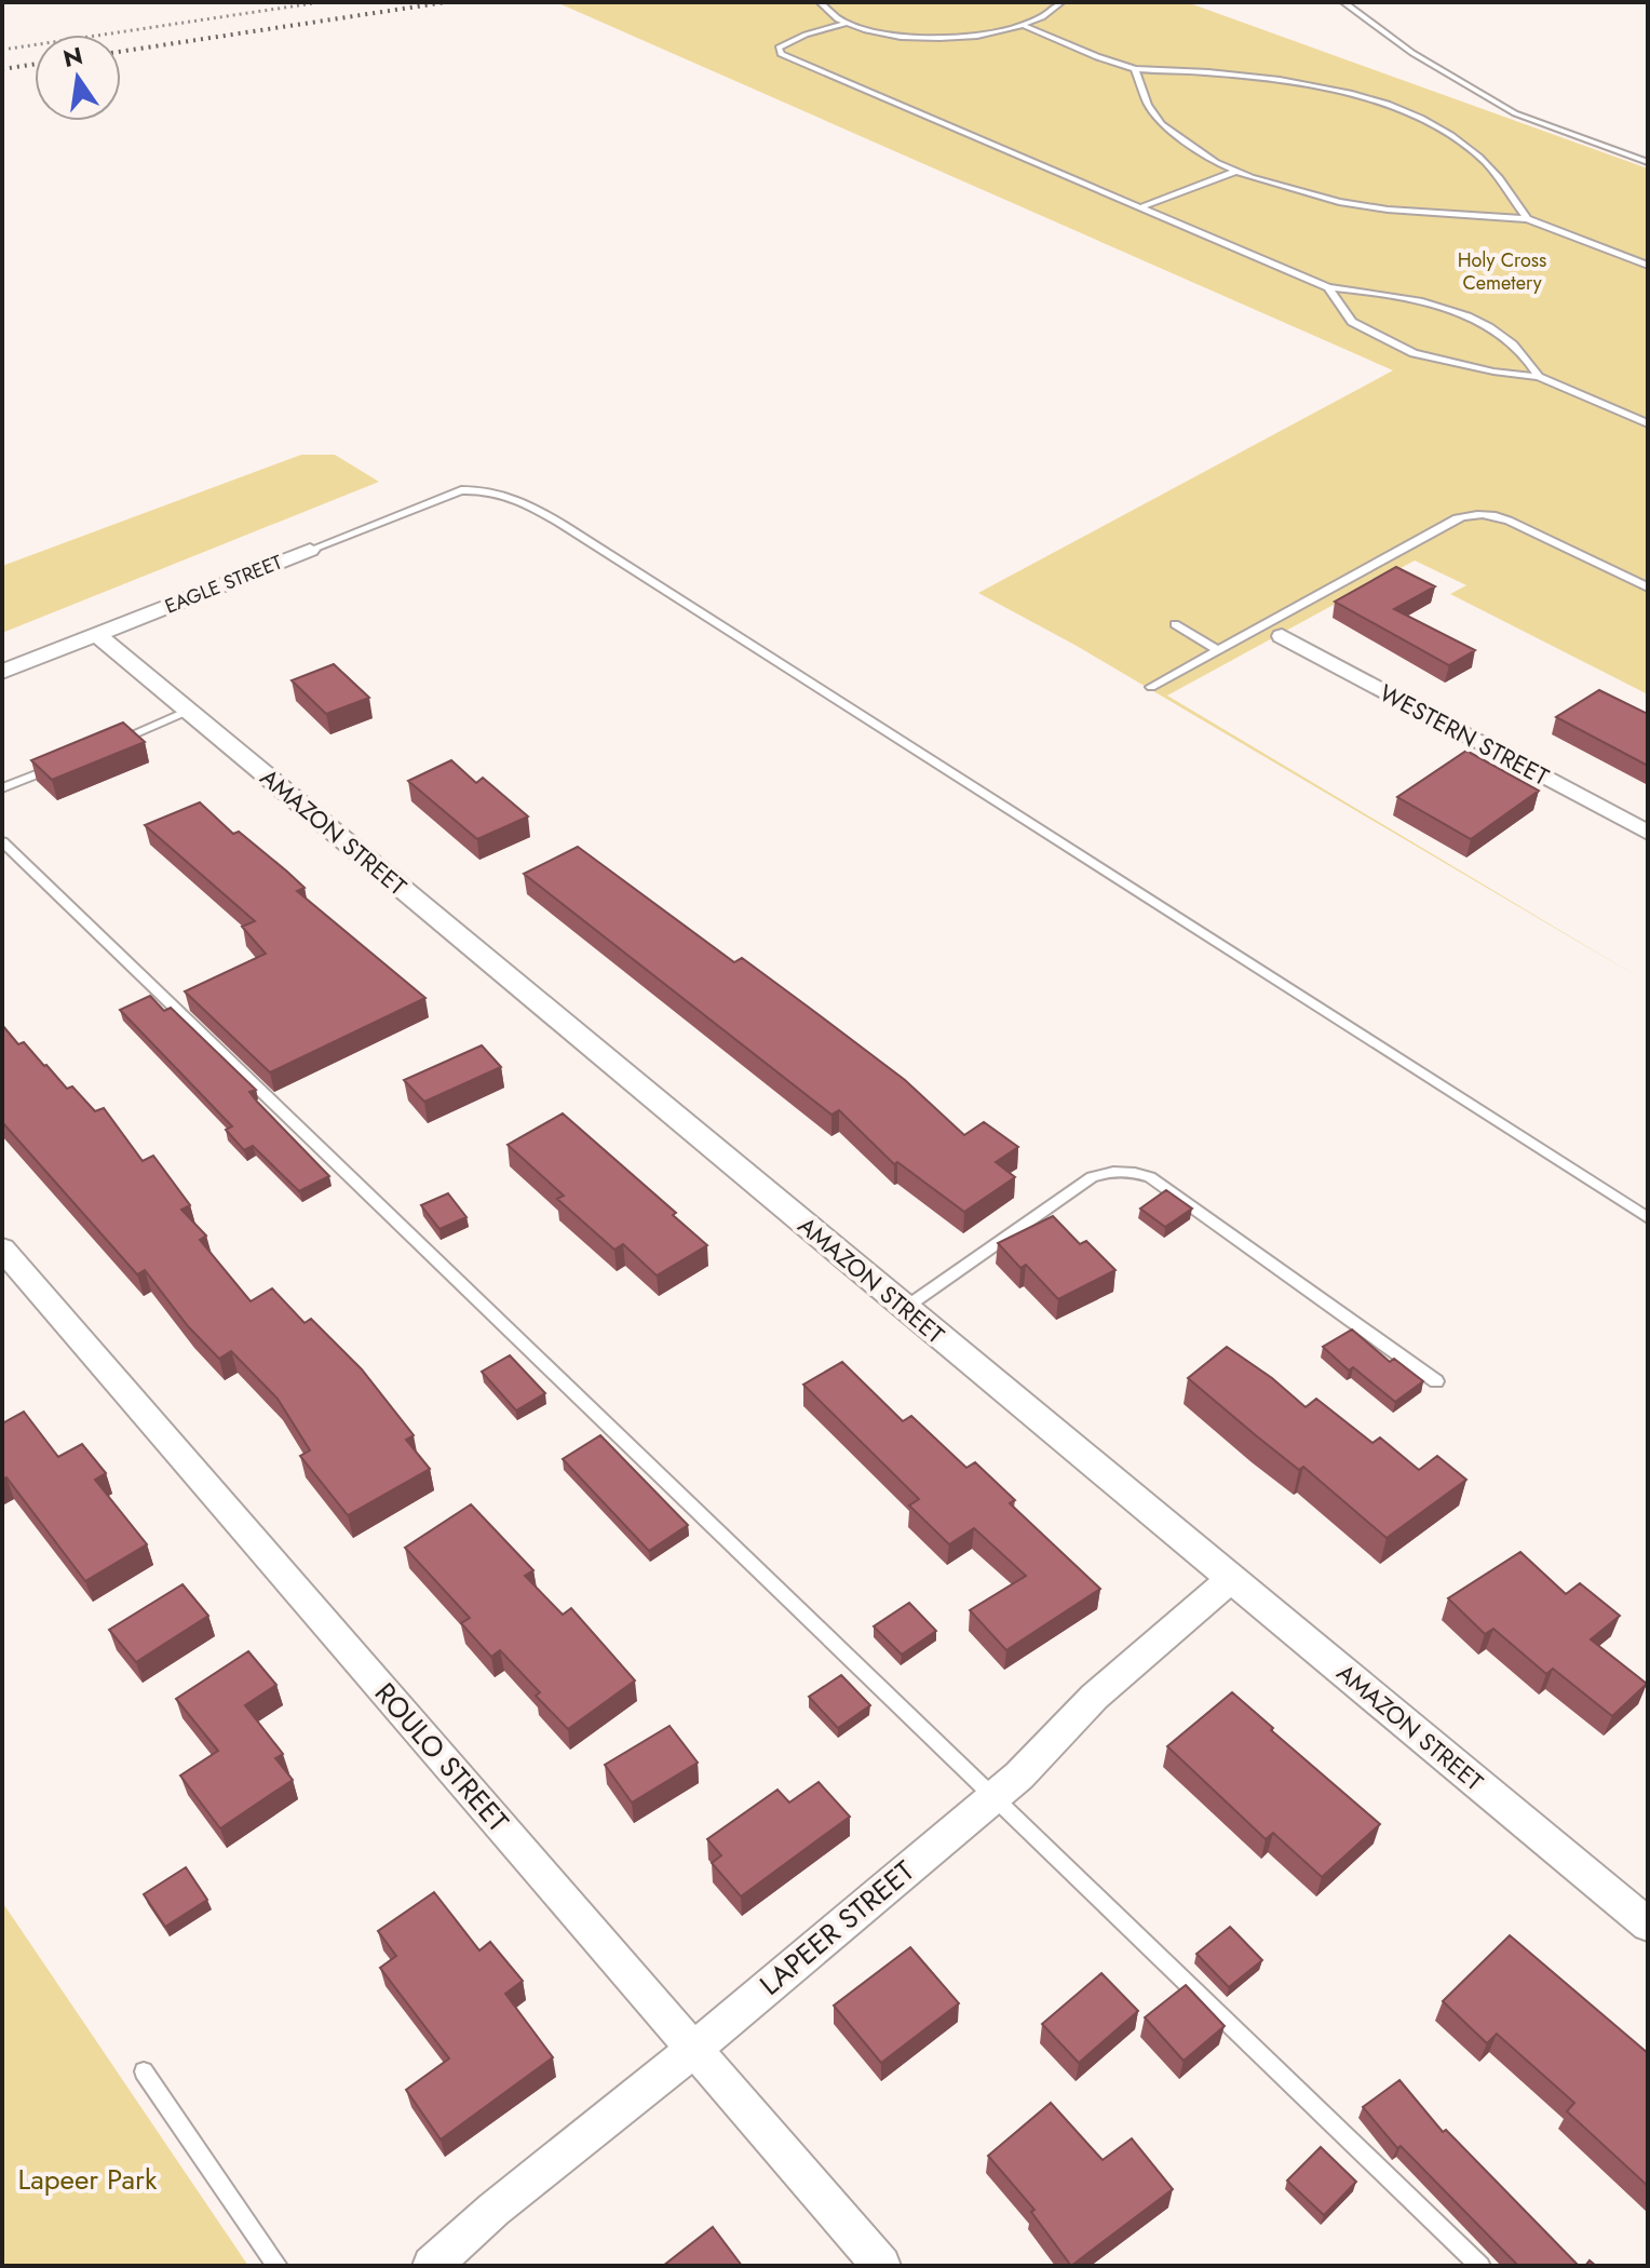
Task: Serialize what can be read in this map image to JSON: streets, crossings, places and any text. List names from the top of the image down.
{
  "streets": {
    "street": [
      "EAGLE STREET",
      "WESTERN STREET",
      "AMAZON STREET",
      "ROULO STREET",
      "LAPEER STREET"
    ]
  },
  "crossings": [
    ["EAGLE STREET", "AMAZON STREET"],
    ["AMAZON STREET", "LAPEER STREET"],
    ["ROULO STREET", "LAPEER STREET"]
  ],
  "parks": ["Holy Cross Cemetery", "Lapeer Park"],
  "north": "top"
}
